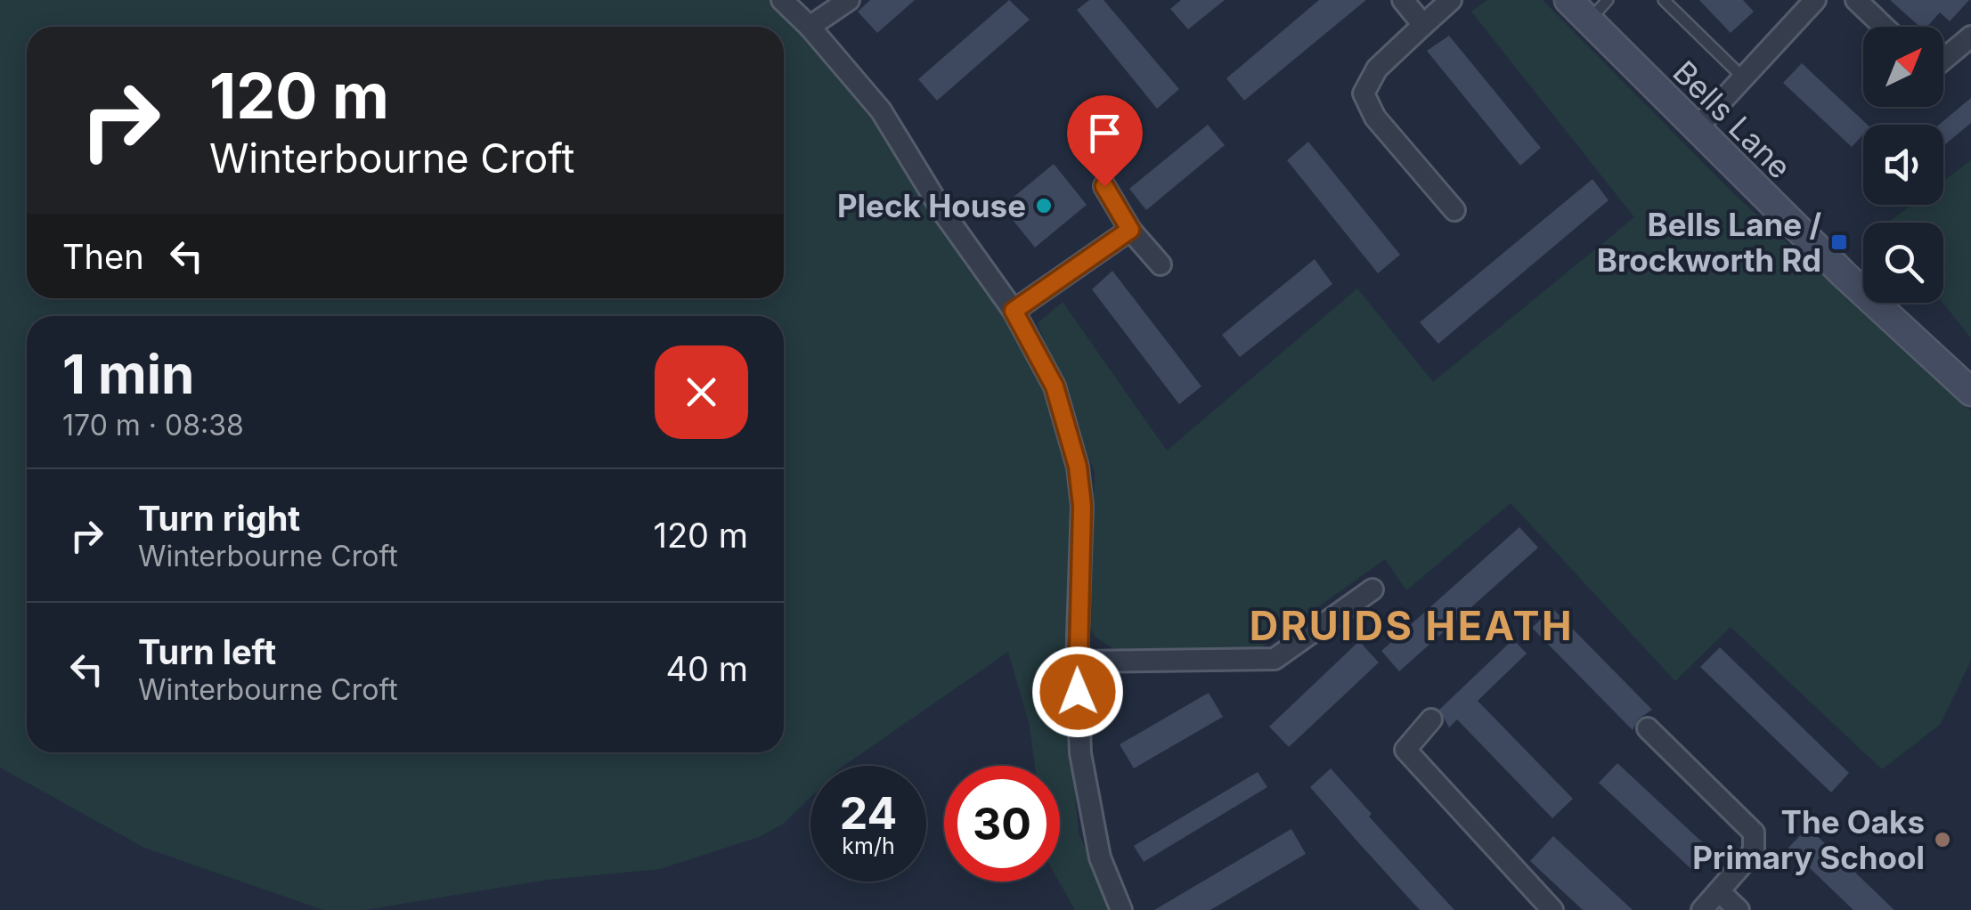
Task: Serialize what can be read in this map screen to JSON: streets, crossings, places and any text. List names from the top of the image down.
{
  "streets": {
    "street": ["Bells Lane"]
  },
  "districts": ["DRUIDS HEATH"],
  "places": {
    "other": ["Pleck House", "The Oaks Primary School"],
    "transit": ["Bells Lane / Brockworth Rd"]
  },
  "north": "top right",
  "page": {
    "turn": ["120 m", "Winterbourne Croft"],
    "then": "Then",
    "heading": ["1 min", "170 m · 08:38"],
    "list": [
      {
        "name": "Turn right",
        "note": "Winterbourne Croft",
        "value": "120 m"
      },
      {
        "name": "Turn left",
        "note": "Winterbourne Croft",
        "value": "40 m"
      }
    ],
    "speed": "24 km/h",
    "limit": "30"
  }
}
